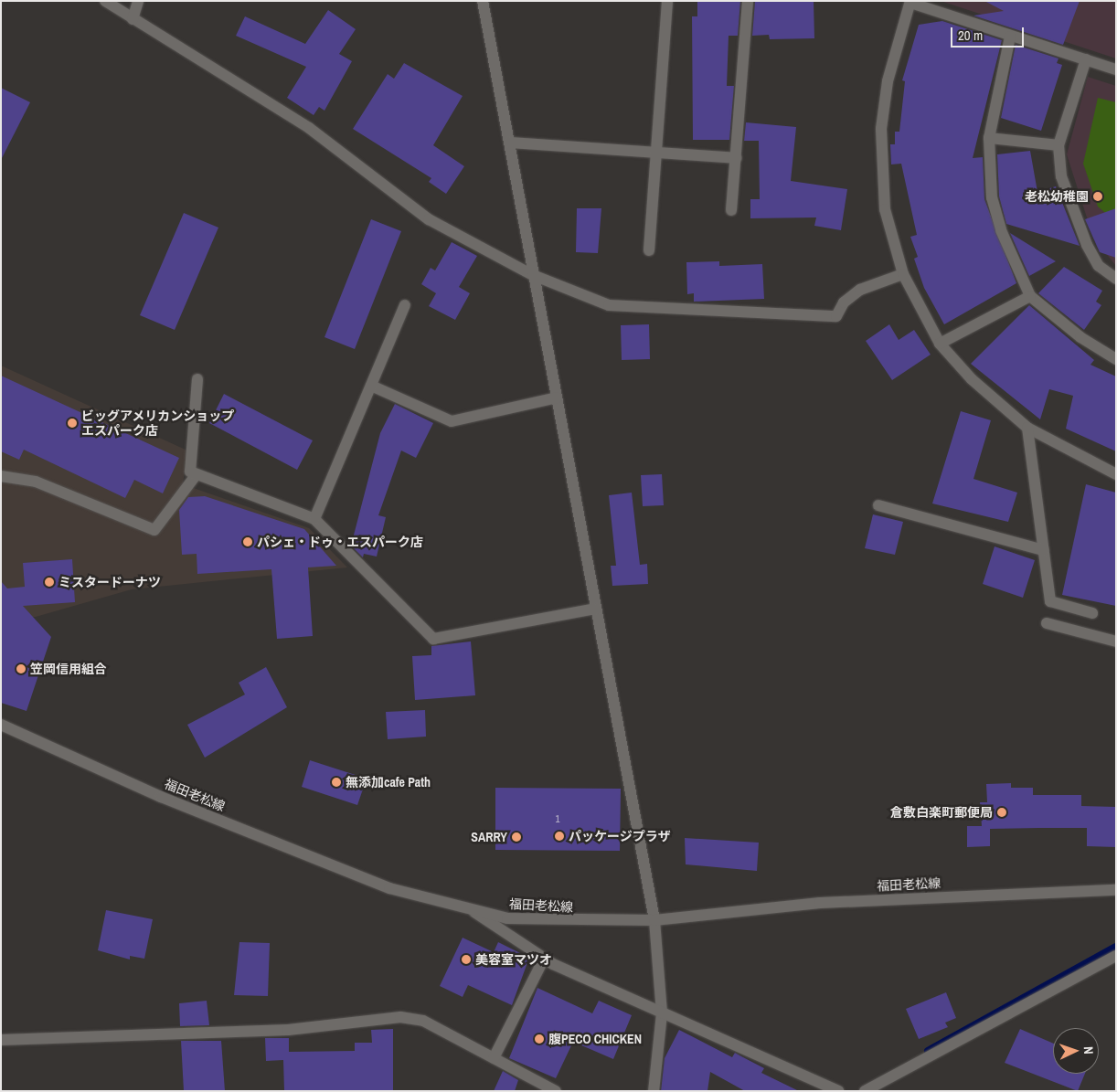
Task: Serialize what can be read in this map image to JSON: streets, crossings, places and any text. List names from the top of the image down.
{
  "streets": {
    "street": ["福田老松線"]
  },
  "places": [
    "老松幼稚園",
    "ビッグアメリカンショップ エスパーク店",
    "パシェ・ドゥ・エスパーク店",
    "ミスタードーナツ",
    "笠岡信用組合",
    "無添加cafe Path",
    "倉敷白楽町郵便局",
    "パッケージプラザ",
    "SARRY",
    "美容室マツオ",
    "腹PECO CHICKEN"
  ],
  "house_numbers": ["1"],
  "scale_bar": "20 m",
  "north": "right"
}
